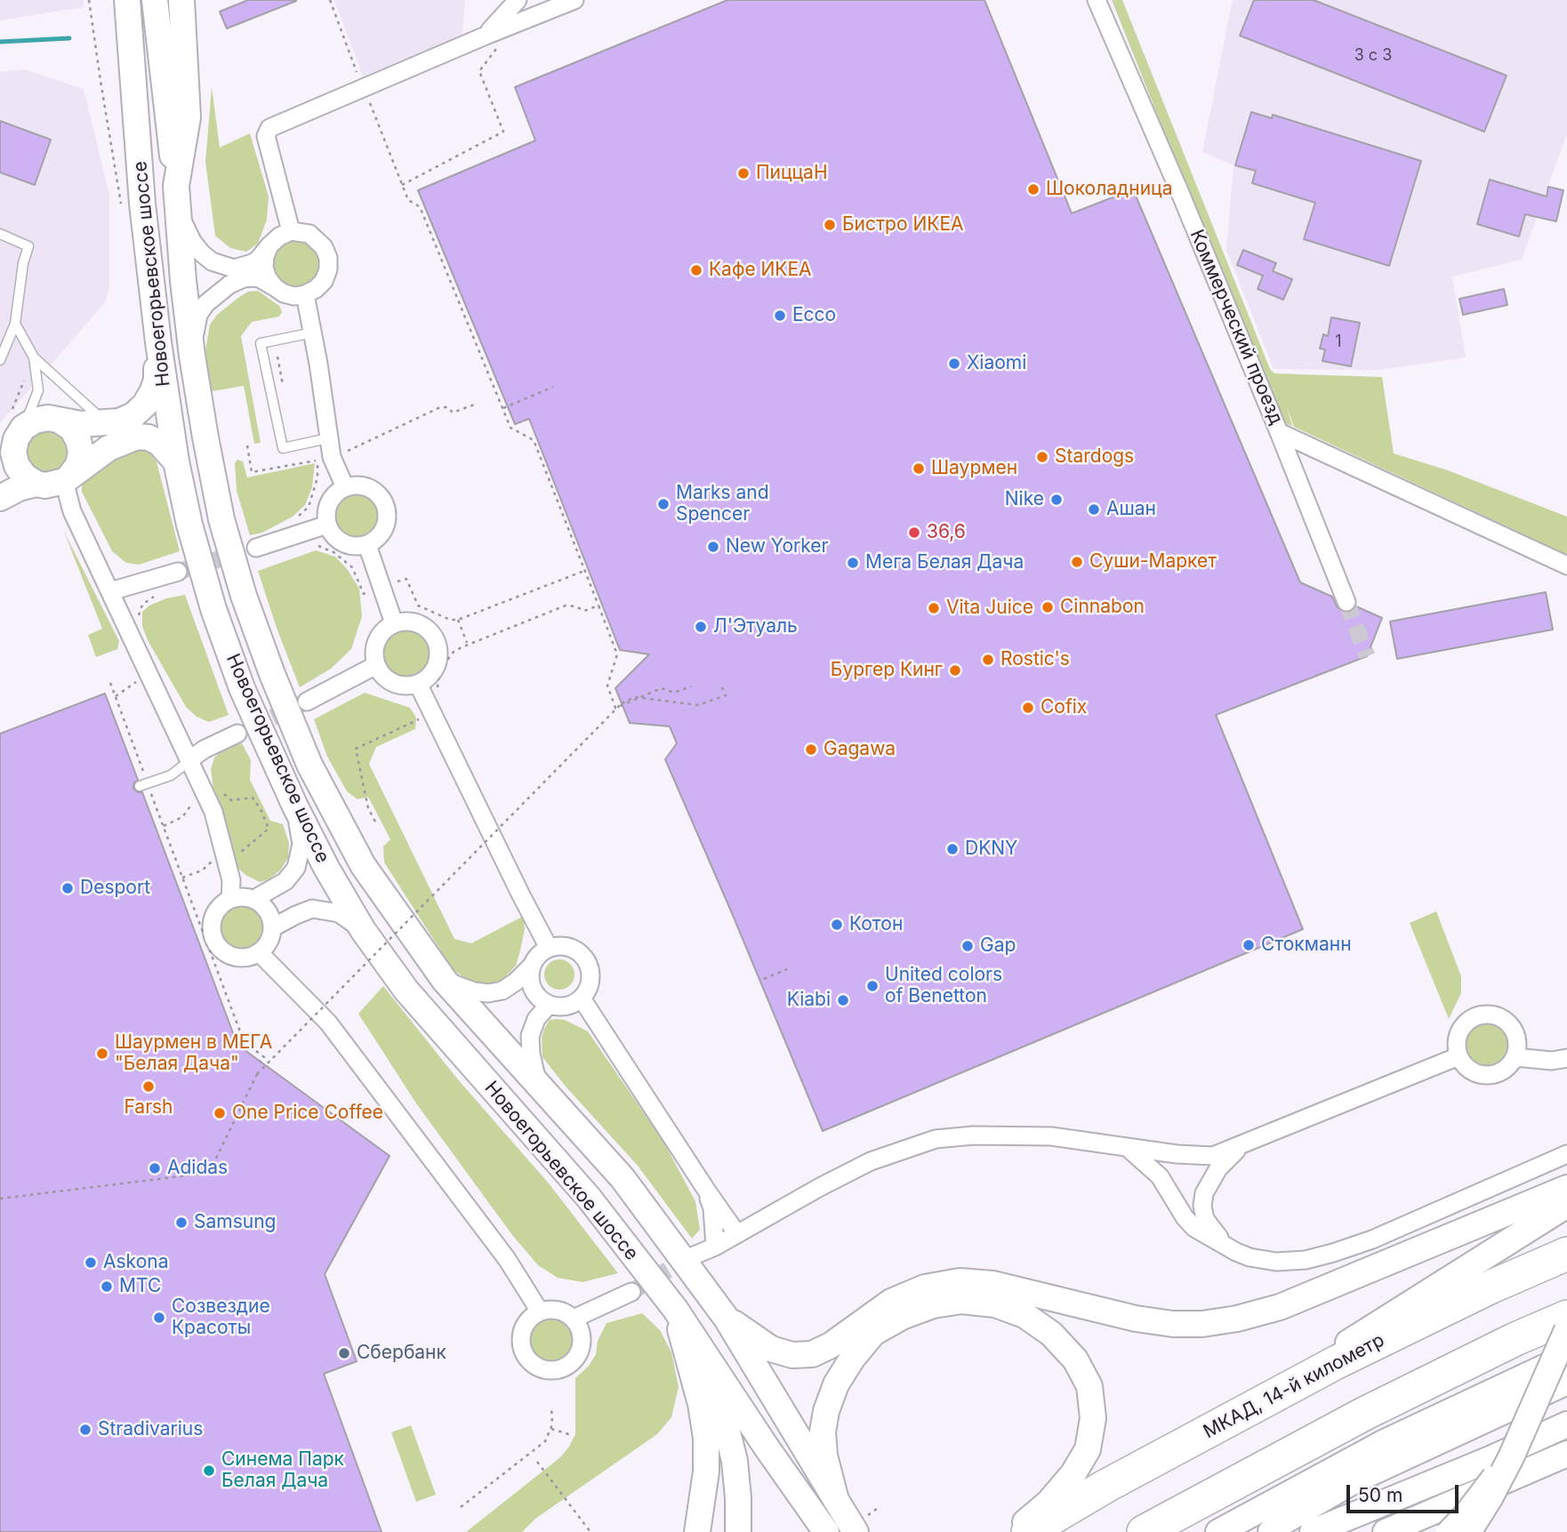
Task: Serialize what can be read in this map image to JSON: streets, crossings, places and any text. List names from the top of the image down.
{
  "streets": {
    "highway": ["МКАД, 14-й километр"],
    "main road": ["Новоегорьевское шоссе"],
    "street": ["Коммерческий проезд"]
  },
  "places": [
    "ПиццаН",
    "Шоколадница",
    "Бистро ИКЕА",
    "Кафе ИКЕА",
    "Ecco",
    "Xiaomi",
    "Stardogs",
    "Шаурмен",
    "Nike",
    "Marks and Spencer",
    "Ашан",
    "36,6",
    "New Yorker",
    "Суши-Маркет",
    "Мега Белая Дача",
    "Cinnabon",
    "Vita Juice",
    "Л'Этуаль",
    "Rostic's",
    "Бургер Кинг",
    "Cofix",
    "Gagawa",
    "DKNY",
    "Desport",
    "Котон",
    "Стокманн",
    "Gap",
    "United colors of Benetton",
    "Kiabi",
    "Шаурмен в МЕГА \"Белая Дача\"",
    "Farsh",
    "One Price Coffee",
    "Adidas",
    "Samsung",
    "Askona",
    "МТС",
    "Созвездие Красоты",
    "Сбербанк",
    "Stradivarius",
    "Синема Парк Белая Дача"
  ],
  "house_numbers": ["3 с 3", "1"],
  "scale_bar": "50 m"
}
